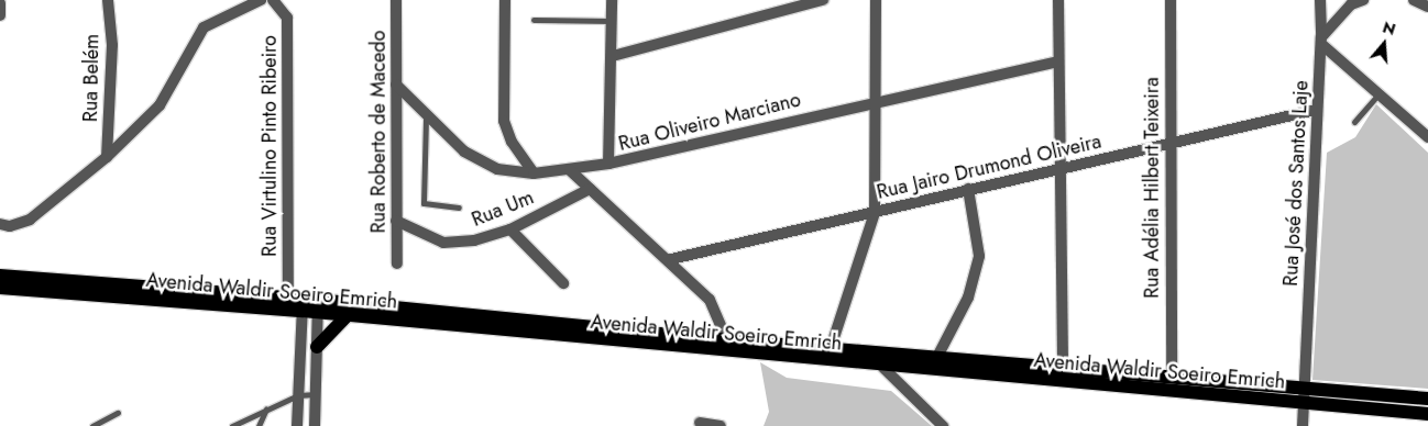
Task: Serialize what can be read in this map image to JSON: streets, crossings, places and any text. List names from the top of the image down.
{
  "streets": {
    "main road": ["Avenida Waldir Soeiro Emrich"],
    "street": [
      "Rua Belém",
      "Rua Oliveiro Marciano",
      "Rua Roberto de Macedo",
      "Rua Virtulino Pinto Ribeiro",
      "Rua Jairo Drumond Oliveira",
      "Rua José dos Santos Laje",
      "Rua Adélia Hilbert Teixeira",
      "Rua Um"
    ]
  },
  "crossings": [
    ["Rua Oliveiro Marciano", "Rua Roberto de Macedo"],
    ["Rua Roberto de Macedo", "Rua Um"],
    ["Rua Virtulino Pinto Ribeiro", "Avenida Waldir Soeiro Emrich"],
    ["Rua Jairo Drumond Oliveira", "Rua José dos Santos Laje"],
    ["Rua Jairo Drumond Oliveira", "Rua Adélia Hilbert Teixeira"],
    ["Rua José dos Santos Laje", "Avenida Waldir Soeiro Emrich"],
    ["Rua Adélia Hilbert Teixeira", "Avenida Waldir Soeiro Emrich"]
  ],
  "north": "top"
}
